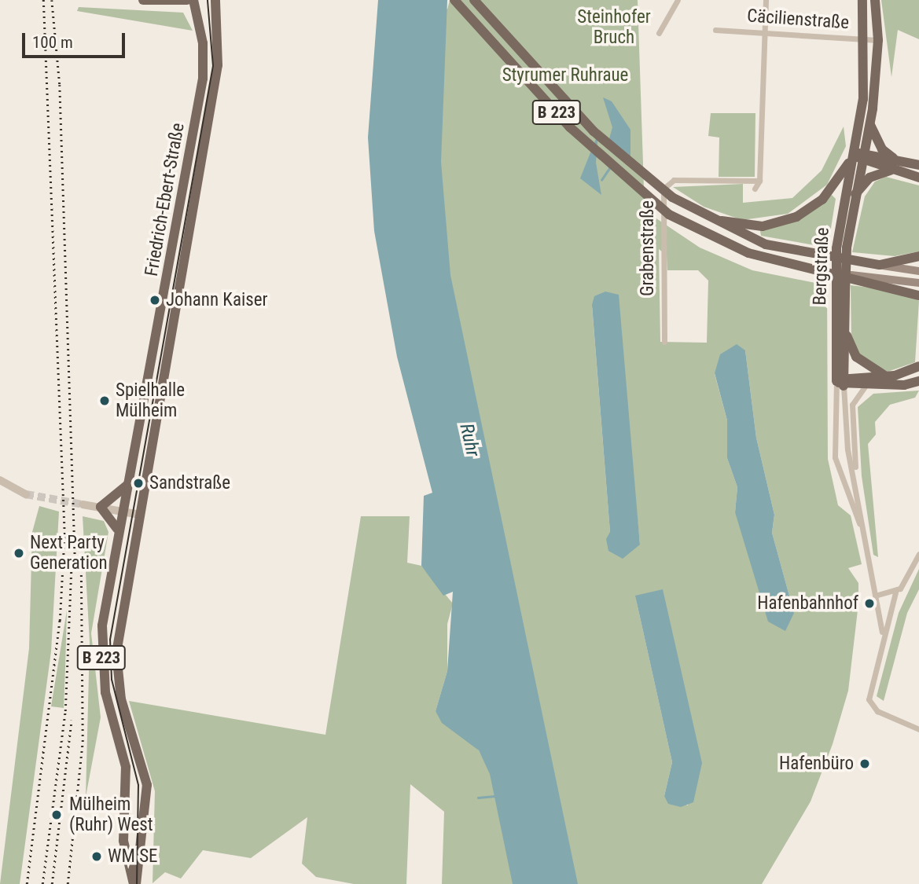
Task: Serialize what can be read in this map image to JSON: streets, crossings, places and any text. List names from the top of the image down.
{
  "streets": {
    "main road": ["B 223", "Friedrich-Ebert-Straße", "Bergstraße"],
    "street": ["Cäcilienstraße", "Grabenstraße"]
  },
  "crossings": [
    ["Cäcilienstraße", "Bergstraße"],
    ["B 223", "Bergstraße"]
  ],
  "water": ["Ruhr"],
  "parks": ["Steinhofer Bruch", "Styrumer Ruhraue"],
  "places": [
    "Johann Kaiser",
    "Spielhalle Mülheim",
    "Sandstraße",
    "Next Party Generation",
    "Hafenbahnhof",
    "Hafenbüro",
    "Mülheim (Ruhr) West",
    "WM SE"
  ],
  "scale_bar": "100 m"
}
